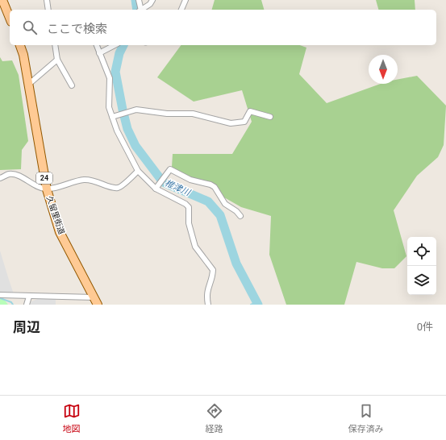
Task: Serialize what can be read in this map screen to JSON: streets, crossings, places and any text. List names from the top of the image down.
{
  "streets": {
    "main road": ["24", "久留里街道"]
  },
  "water": ["椎津川"],
  "north": "bottom",
  "page": {
    "search": "ここで検索",
    "heading": ["周辺", "0件"],
    "nav": ["地図", "経路", "保存済み"]
  }
}
